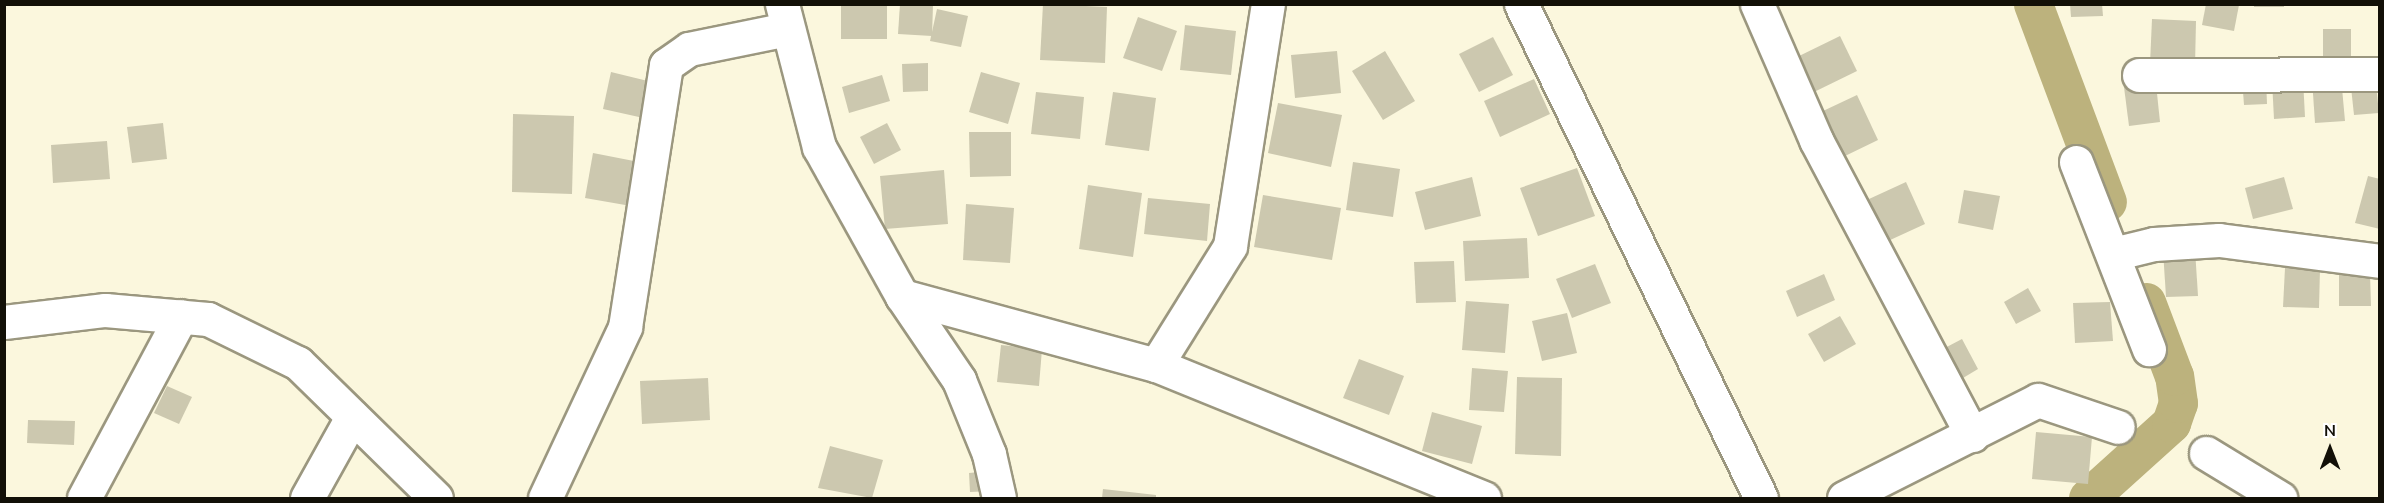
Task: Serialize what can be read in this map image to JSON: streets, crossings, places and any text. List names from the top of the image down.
{
  "north": "top"
}
